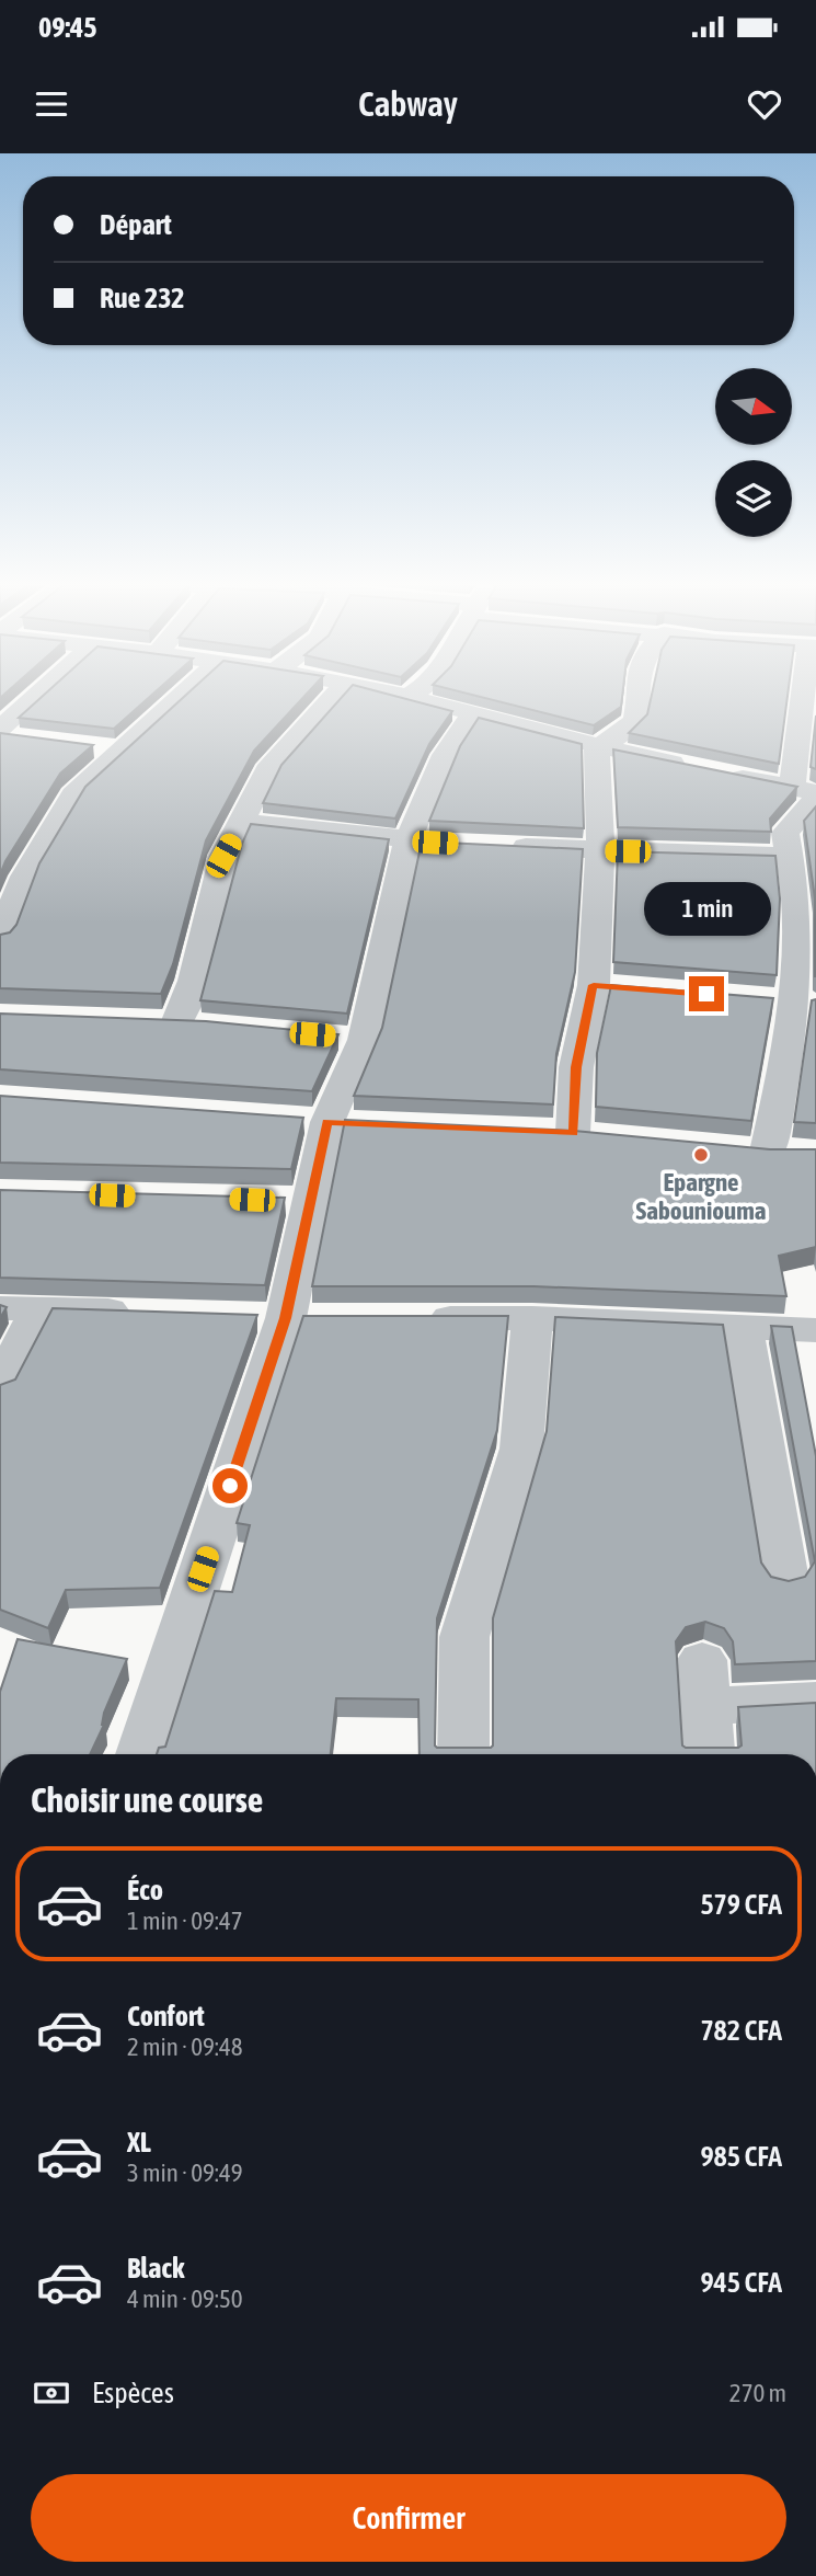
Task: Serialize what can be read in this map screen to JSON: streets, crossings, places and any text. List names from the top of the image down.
{
  "places": ["Epargne Sabouniouma"],
  "north": "right",
  "page": {
    "status": "09:45",
    "header": "Cabway",
    "banner": ["Départ", "Rue 232"],
    "bubble": "1 min",
    "heading": "Choisir une course",
    "list": [
      {
        "name": "Éco",
        "note": "1 min · 09:47",
        "value": "579 CFA"
      },
      {
        "name": "Confort",
        "note": "2 min · 09:48",
        "value": "782 CFA"
      },
      {
        "name": "XL",
        "note": "3 min · 09:49",
        "value": "985 CFA"
      },
      {
        "name": "Black",
        "note": "4 min · 09:50",
        "value": "945 CFA"
      }
    ],
    "pay": ["Espèces", "270 m"],
    "buttons": "Confirmer"
  }
}
